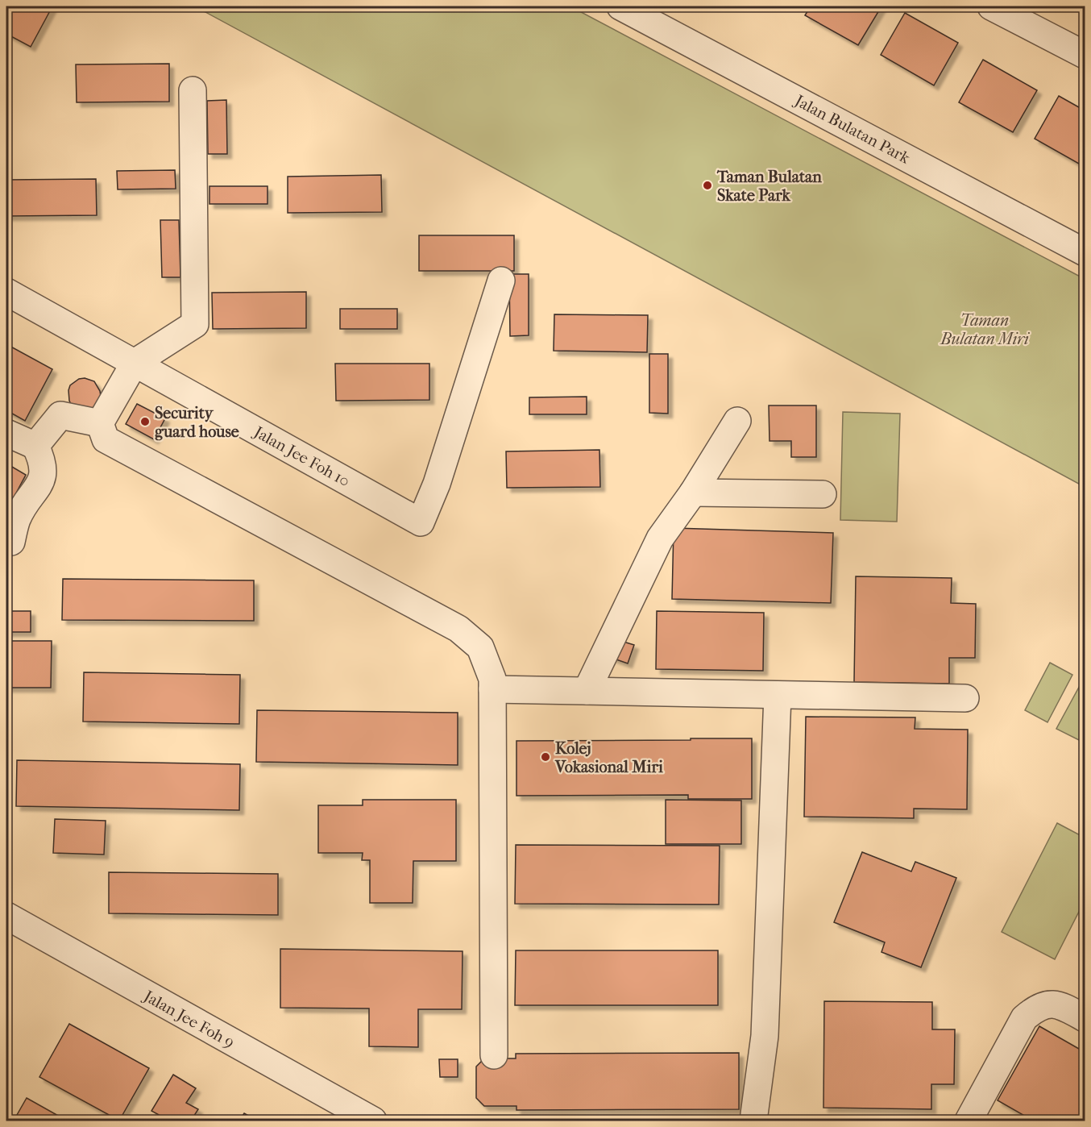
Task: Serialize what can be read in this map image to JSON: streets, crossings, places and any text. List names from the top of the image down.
{
  "streets": {
    "street": ["Jalan Bulatan Park", "Jalan Jee Foh 10", "Jalan Jee Foh 9"]
  },
  "parks": ["Taman Bulatan Miri"],
  "places": ["Taman Bulatan Skate Park", "Security guard house", "Kolej Vokasional Miri"]
}
